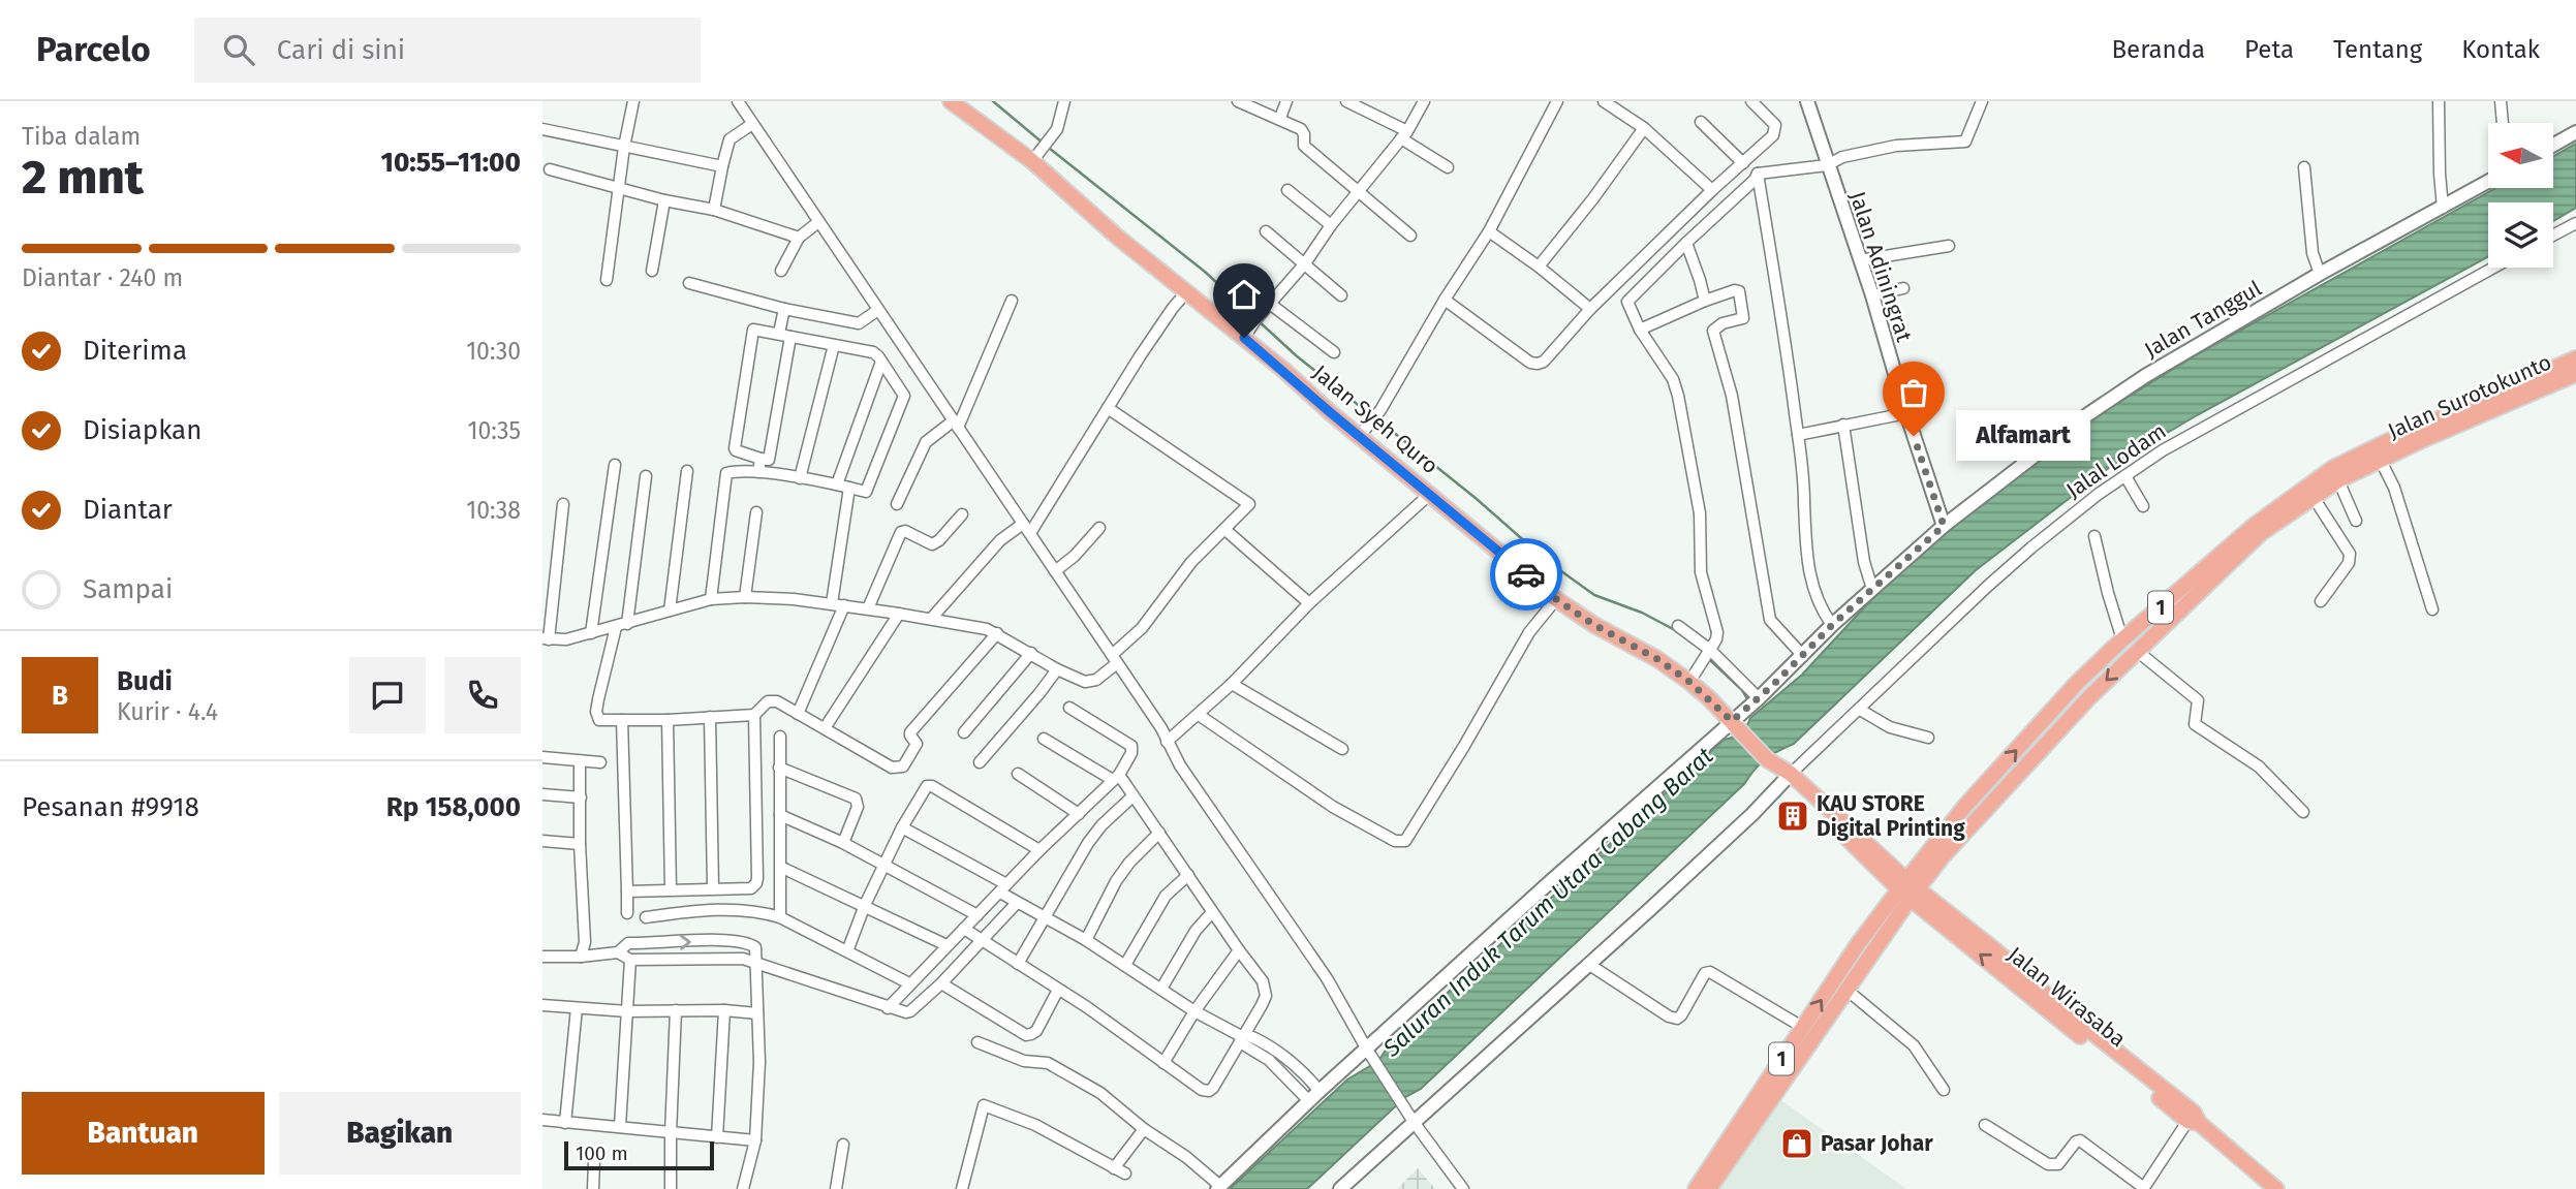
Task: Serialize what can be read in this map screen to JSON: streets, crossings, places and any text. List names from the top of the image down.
{
  "streets": {
    "main road": [
      "Jalan Surotokunto",
      "Jalan Syeh Quro",
      "1",
      "Jalan Wirasaba"
    ],
    "street": ["Jalan Adiningrat", "Jalan Tanggul", "Jalal Lodam"]
  },
  "crossings": [
    ["Jalan Adiningrat", "Jalan Tanggul"],
    ["Jalan Tanggul", "Jalan Syeh Quro"],
    ["Jalan Surotokunto", "1"],
    ["Jalan Syeh Quro", "Jalal Lodam"],
    ["Jalan Syeh Quro", "1"],
    ["Jalan Syeh Quro", "Jalan Wirasaba"],
    ["1", "Jalan Wirasaba"]
  ],
  "water": ["Saluran Induk Tarum Utara Cabang Barat"],
  "places": {
    "other": ["Alfamart"],
    "building": ["KAU STORE Digital Printing"],
    "shop": ["Pasar Johar"]
  },
  "scale_bar": "100 m",
  "north": "left",
  "page": {
    "header": "Parcelo",
    "search": "Cari di sini",
    "nav": [
      "Beranda",
      "Peta",
      "Tentang",
      "Kontak"
    ],
    "heading": ["2 mnt", "Tiba dalam", "10:55–11:00"],
    "panel": [
      "Budi",
      "Kurir · 4.4",
      "Pesanan #9918",
      "Rp 158,000"
    ],
    "bar": "Diantar · 240 m",
    "list": [
      ["Diterima", "10:30"],
      ["Disiapkan", "10:35"],
      ["Diantar", "10:38"],
      "Sampai"
    ],
    "bubble": "Alfamart",
    "round": "B",
    "buttons": ["Bantuan", "Bagikan"],
    "scale": "100 m"
  }
}
